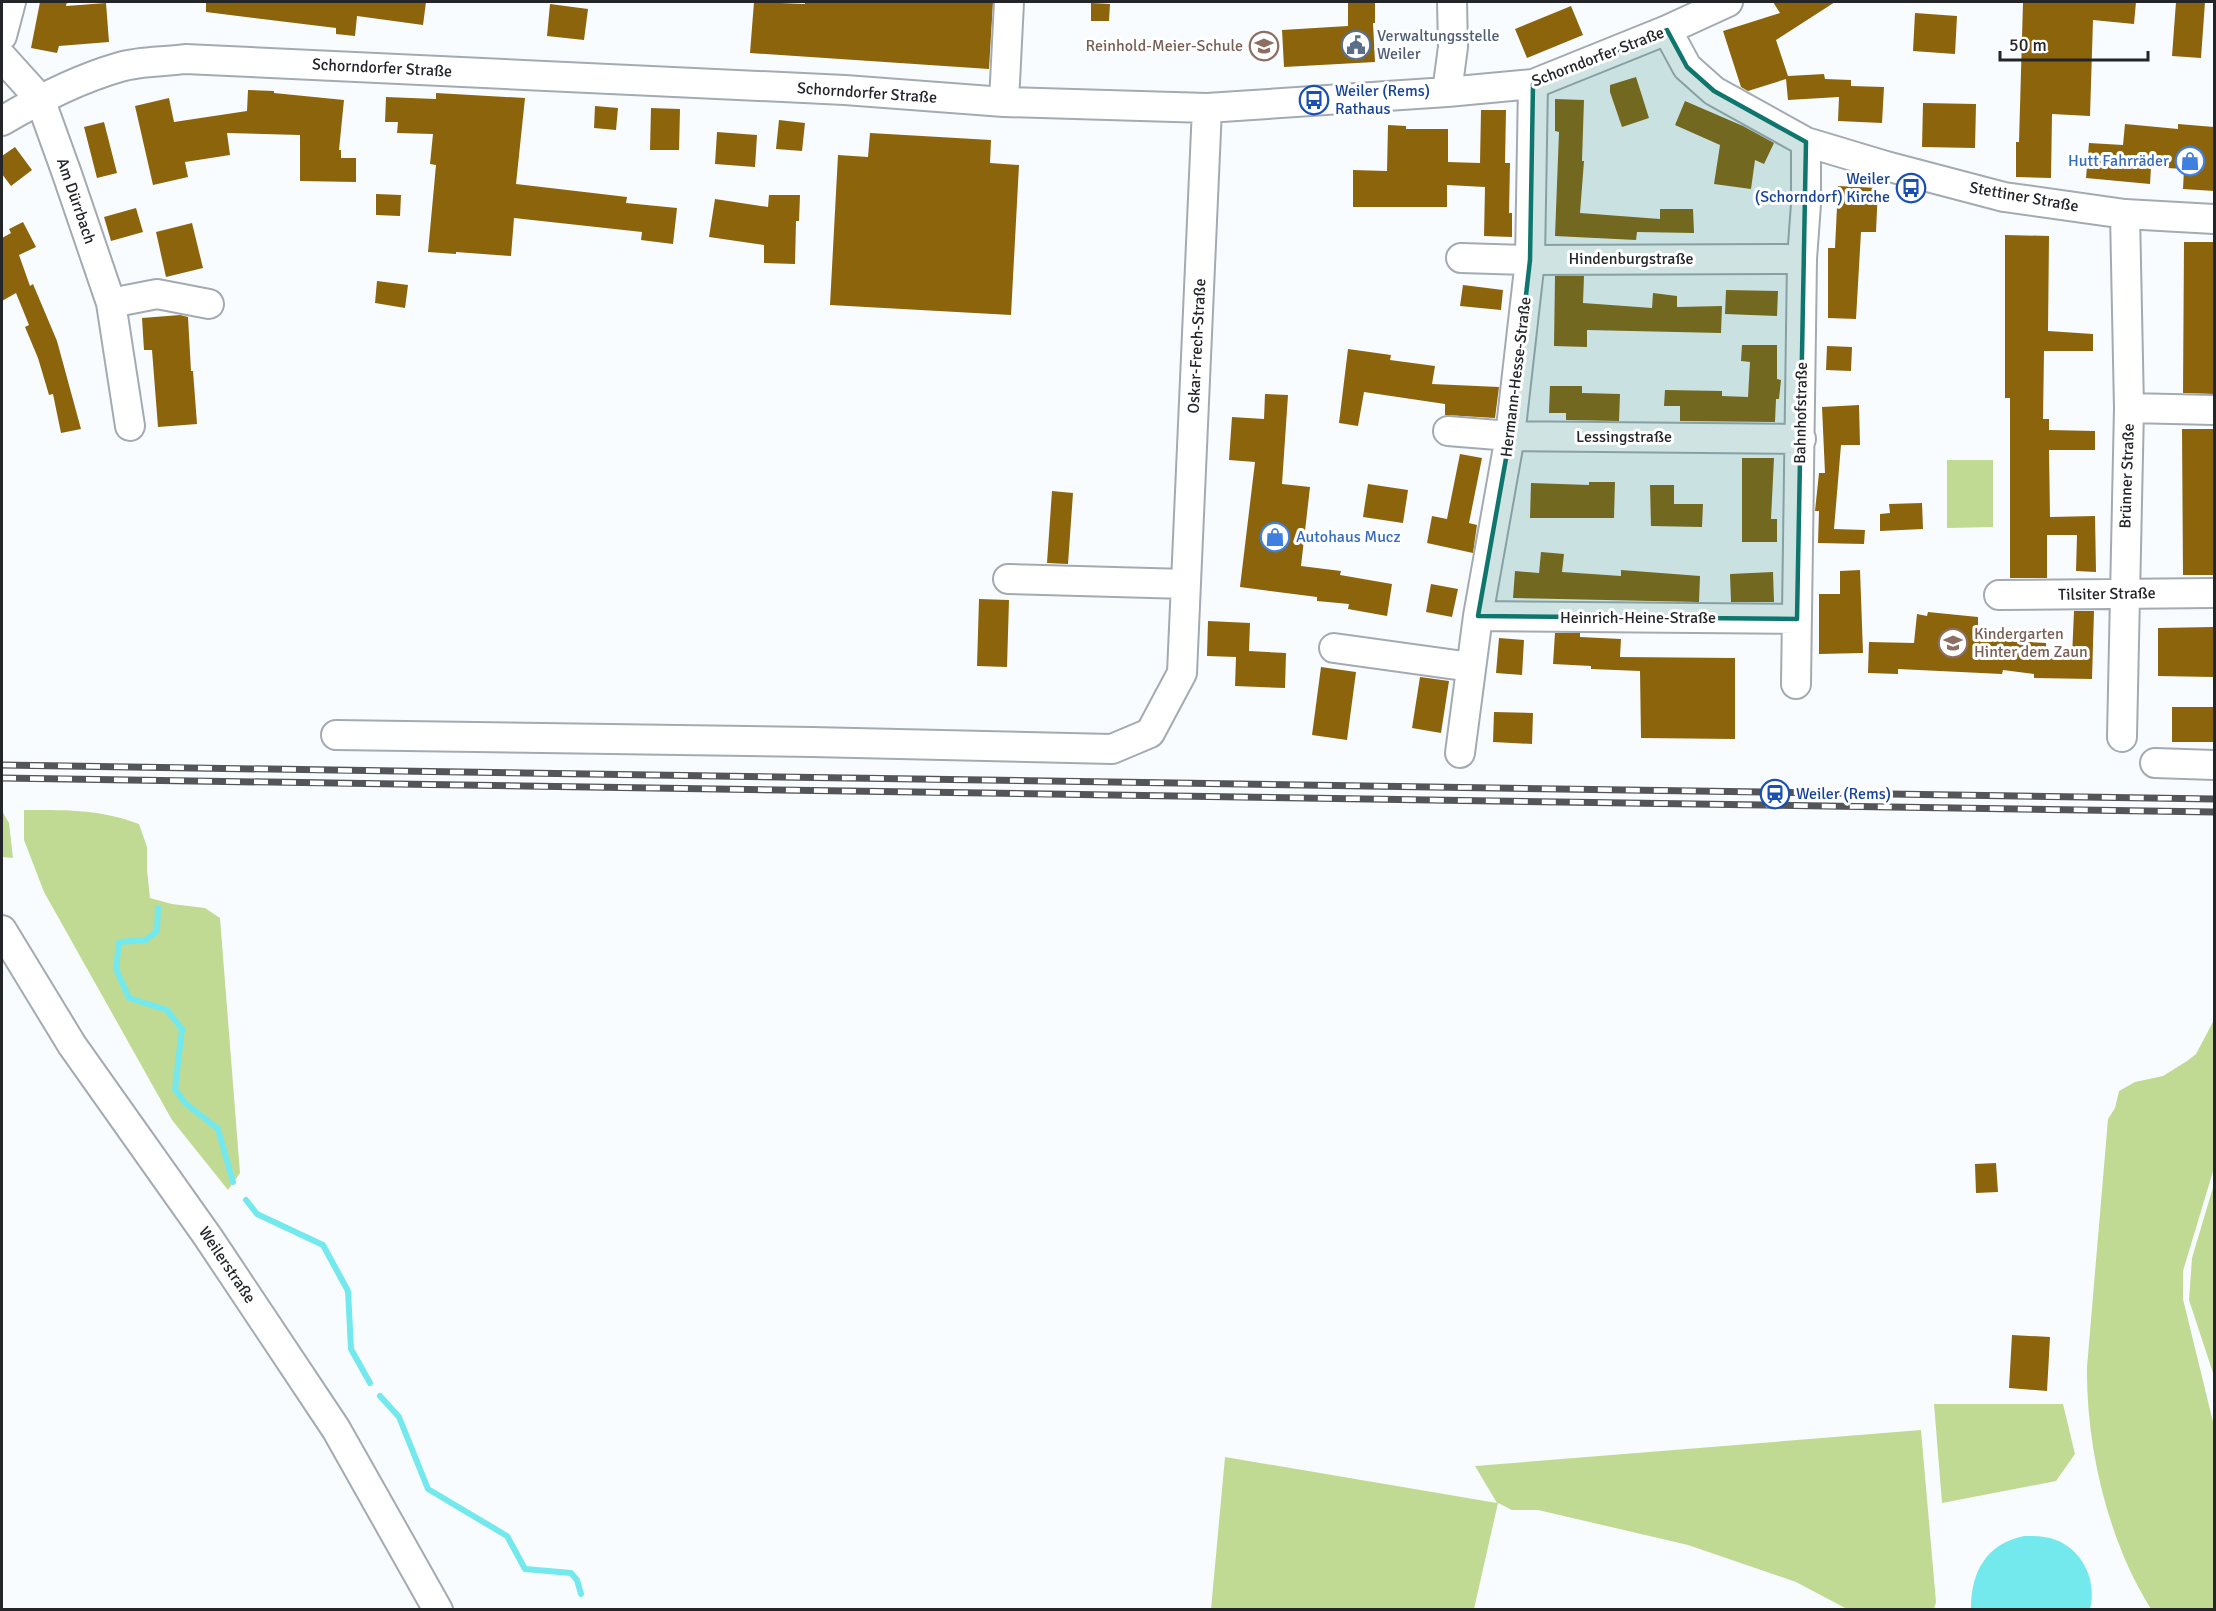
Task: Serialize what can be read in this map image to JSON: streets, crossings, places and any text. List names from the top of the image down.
{
  "streets": {
    "street": [
      "Schorndorfer Straße",
      "Stettiner Straße",
      "Am Dürrbach",
      "Hindenburgstraße",
      "Oskar-Frech-Straße",
      "Hermann-Hesse-Straße",
      "Bahnhofstraße",
      "Lessingstraße",
      "Brünner Straße",
      "Tilsiter Straße",
      "Heinrich-Heine-Straße",
      "Weilerstraße"
    ]
  },
  "crossings": [
    ["Schorndorfer Straße", "Stettiner Straße"],
    ["Schorndorfer Straße", "Am Dürrbach"],
    ["Schorndorfer Straße", "Oskar-Frech-Straße"],
    ["Schorndorfer Straße", "Hermann-Hesse-Straße"],
    ["Stettiner Straße", "Bahnhofstraße"],
    ["Stettiner Straße", "Brünner Straße"],
    ["Hindenburgstraße", "Hermann-Hesse-Straße"],
    ["Hindenburgstraße", "Bahnhofstraße"],
    ["Hermann-Hesse-Straße", "Lessingstraße"],
    ["Hermann-Hesse-Straße", "Heinrich-Heine-Straße"],
    ["Bahnhofstraße", "Lessingstraße"],
    ["Bahnhofstraße", "Heinrich-Heine-Straße"],
    ["Brünner Straße", "Tilsiter Straße"]
  ],
  "places": {
    "public building": ["Verwaltungsstelle Weiler"],
    "school or university": ["Reinhold-Meier-Schule", "Kindergarten Hinter dem Zaun"],
    "bus stop": ["Weiler (Rems) Rathaus", "Weiler (Schorndorf) Kirche"],
    "shop": ["Hutt Fahrräder", "Autohaus Mucz"],
    "station": ["Weiler (Rems)"]
  },
  "scale_bar": "50 m"
}
